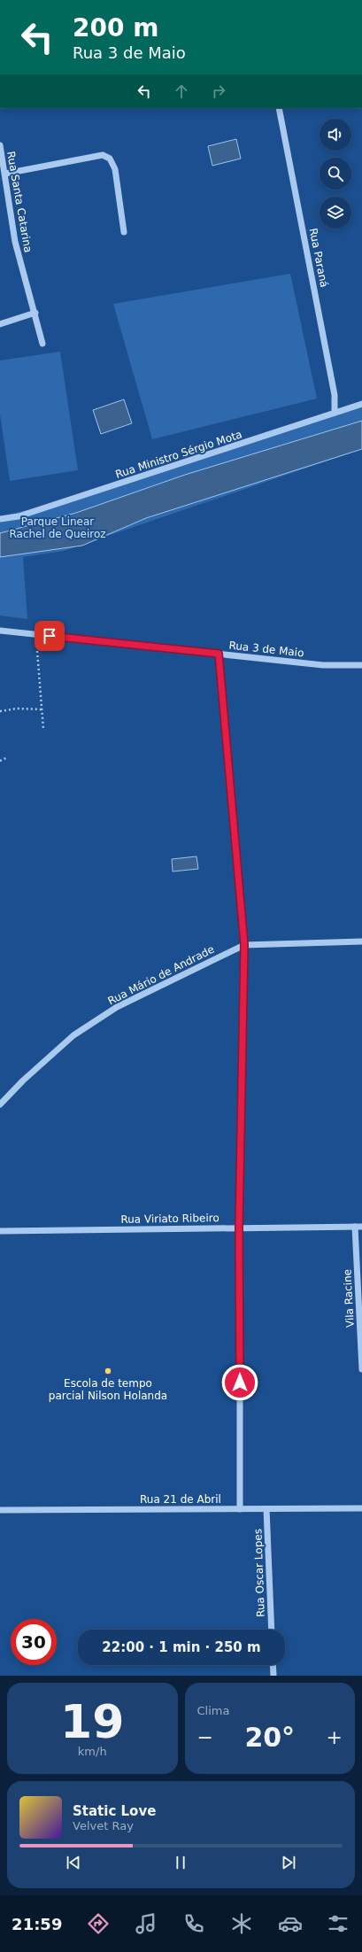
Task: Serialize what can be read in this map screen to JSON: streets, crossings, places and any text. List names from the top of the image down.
{
  "streets": {
    "street": [
      "Rua Santa Catarina",
      "Rua Paraná",
      "Rua Ministro Sérgio Mota",
      "Rua 3 de Maio",
      "Rua Mário de Andrade",
      "Rua Viriato Ribeiro",
      "Vila Racine",
      "Rua 21 de Abril",
      "Rua Oscar Lopes"
    ]
  },
  "crossings": [
    ["Rua Paraná", "Rua Ministro Sérgio Mota"],
    ["Rua Viriato Ribeiro", "Vila Racine"],
    ["Rua 21 de Abril", "Rua Oscar Lopes"]
  ],
  "parks": ["Parque Linear Rachel de Queiroz"],
  "places": ["Escola de tempo parcial Nilson Holanda"],
  "page": {
    "turn": ["200 m", "Rua 3 de Maio"],
    "limit": "30",
    "trip": "22:00 · 1 min · 250 m",
    "tile": [
      ["19", "km/h"],
      "Clima"
    ],
    "heat": ["−", "20°", "+"],
    "song": ["Static Love", "Velvet Ray"],
    "tabs": "21:59"
  }
}
